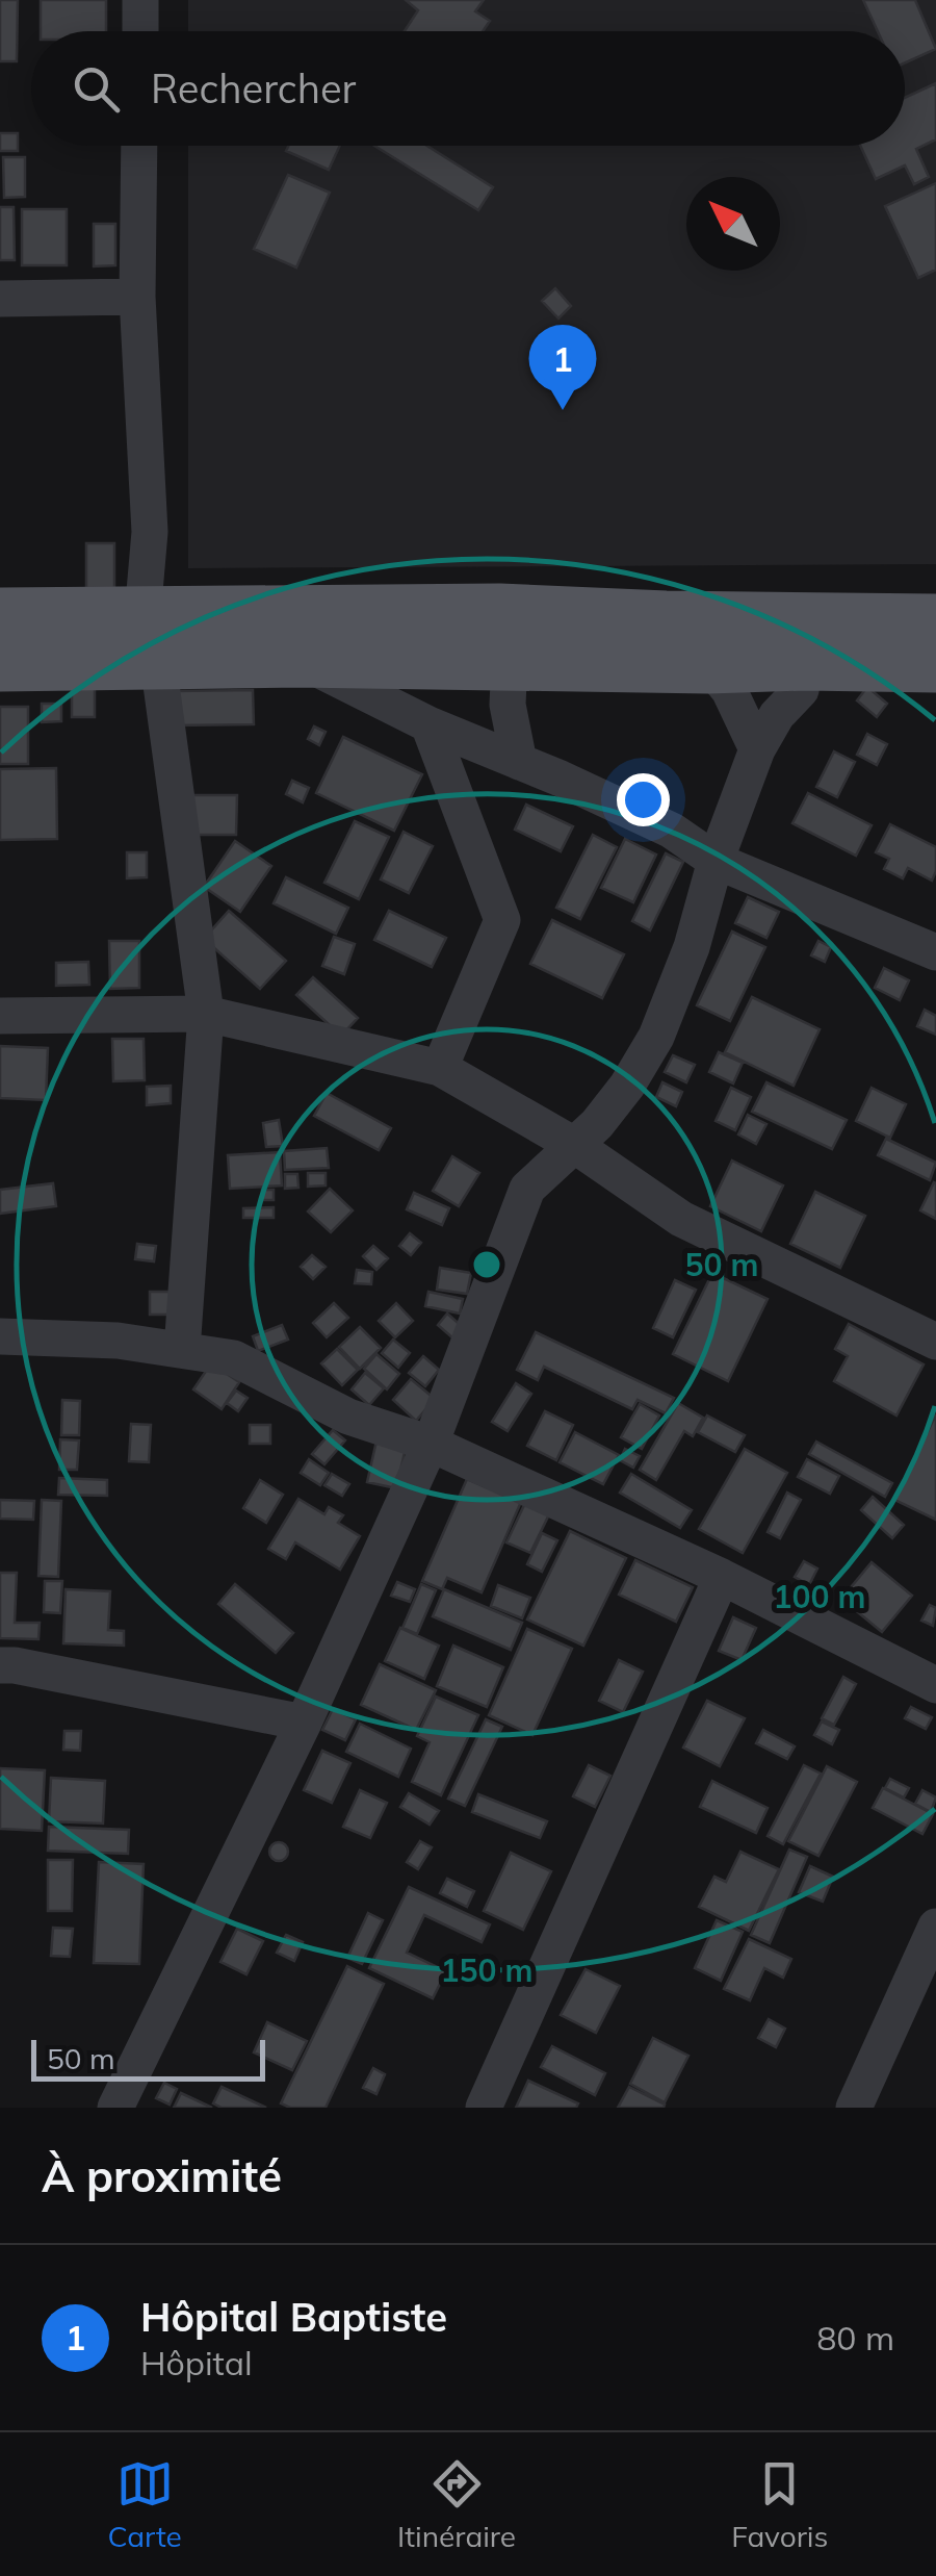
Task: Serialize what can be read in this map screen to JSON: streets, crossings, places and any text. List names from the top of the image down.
{
  "scale_bar": "50 m",
  "north": "top left",
  "page": {
    "search": "Rechercher",
    "pins": "1",
    "scale": "50 m",
    "heading": "À proximité",
    "list": [
      {
        "mark": "1",
        "name": "Hôpital Baptiste",
        "note": "Hôpital",
        "value": "80 m"
      }
    ],
    "nav": ["Carte", "Itinéraire", "Favoris"]
  },
  "rings": ["50 m", "100 m", "150 m"]
}
